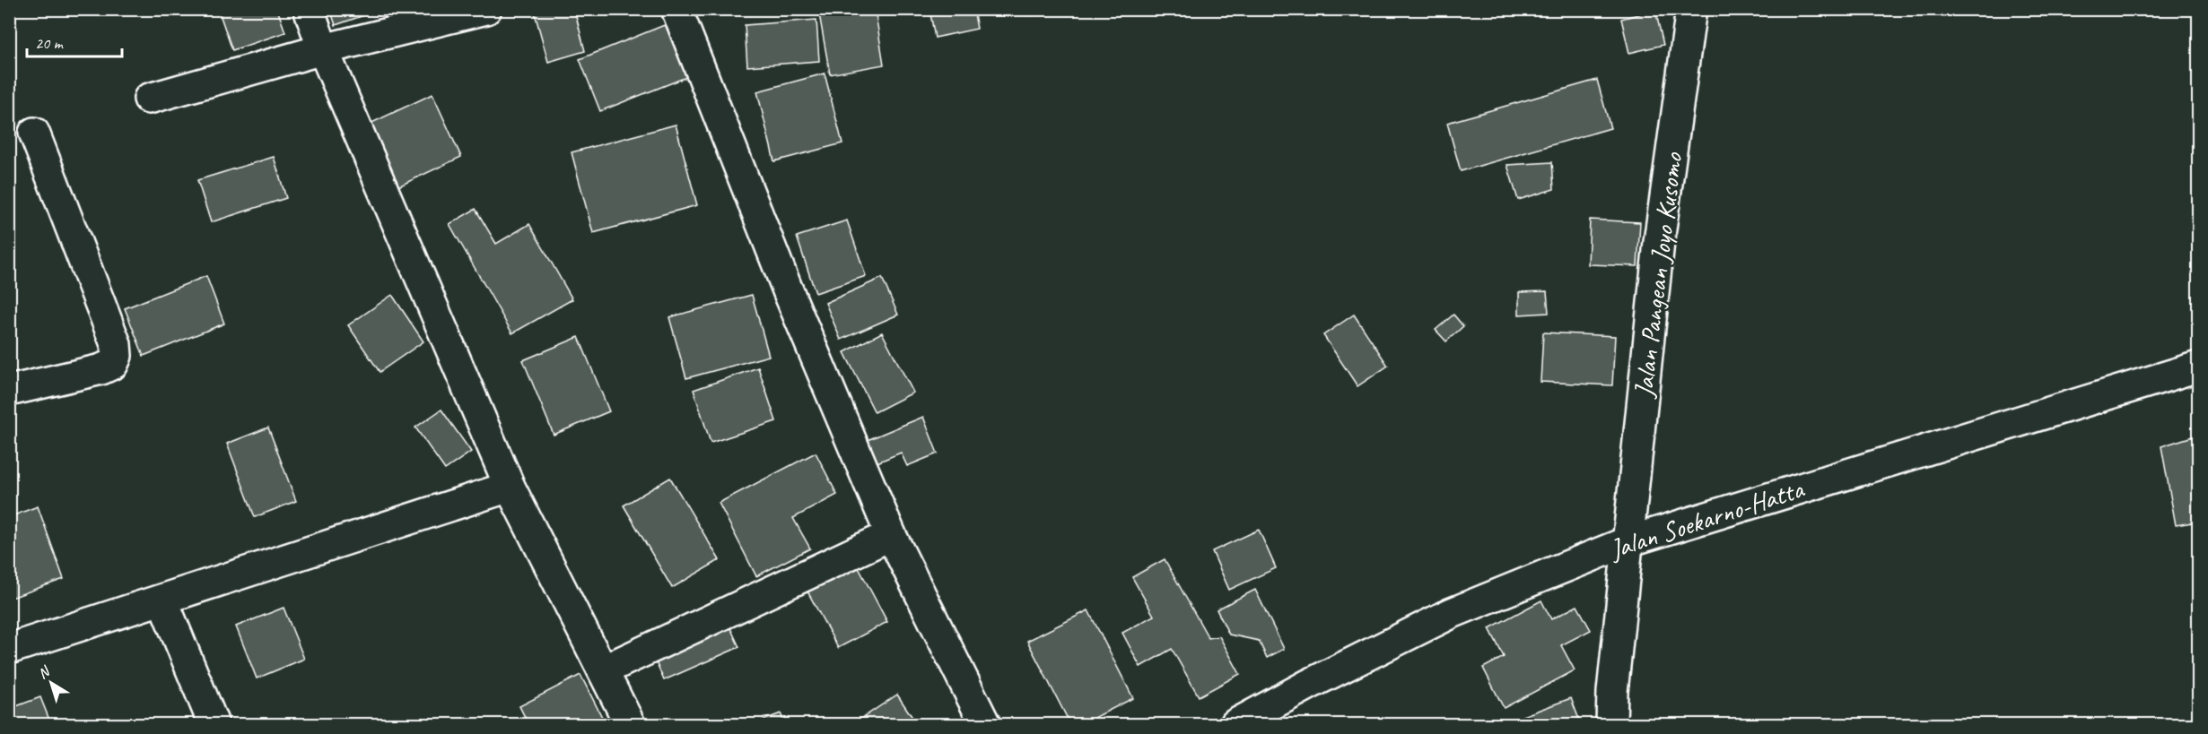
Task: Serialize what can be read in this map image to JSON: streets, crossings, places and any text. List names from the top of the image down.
{
  "streets": {
    "main road": ["Jalan Pangean Joyo Kusomo", "Jalan Soekarno-Hatta"]
  },
  "crossings": [
    ["Jalan Pangean Joyo Kusomo", "Jalan Soekarno-Hatta"]
  ],
  "scale_bar": "20 m",
  "north": "top left"
}
